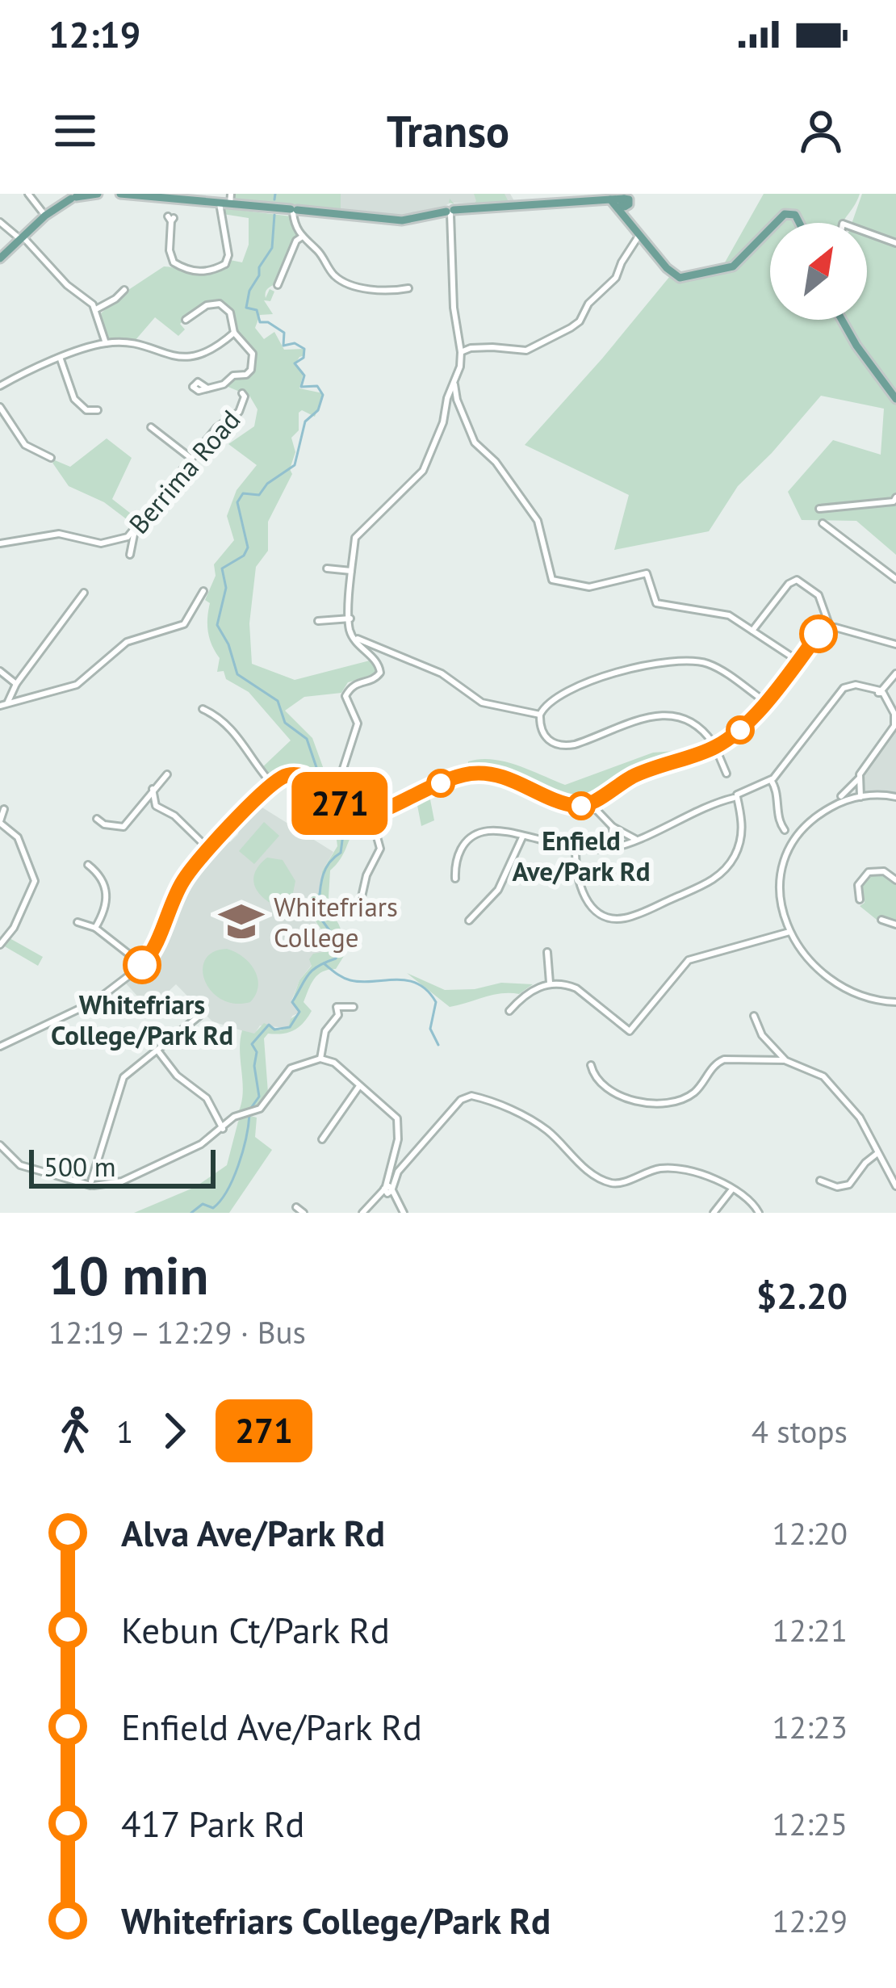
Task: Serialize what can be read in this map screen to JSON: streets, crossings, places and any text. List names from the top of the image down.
{
  "streets": {
    "street": ["Berrima Road"]
  },
  "places": {
    "other": ["Enfield Ave/Park Rd", "Whitefriars College/Park Rd"],
    "school or university": ["Whitefriars College"]
  },
  "lines": ["bus line 271"],
  "scale_bar": "500 m",
  "north": "top right",
  "page": {
    "status": "12:19",
    "header": "Transo",
    "on_map": "271",
    "scale": "500 m",
    "heading": ["10 min", "12:19 – 12:29 · Bus", "$2.20"],
    "legs": ["1", "271", "4 stops"],
    "list": [
      {
        "name": "Alva Ave/Park Rd",
        "value": "12:20"
      },
      {
        "name": "Kebun Ct/Park Rd",
        "value": "12:21"
      },
      {
        "name": "Enfield Ave/Park Rd",
        "value": "12:23"
      },
      {
        "name": "417 Park Rd",
        "value": "12:25"
      },
      {
        "name": "Whitefriars College/Park Rd",
        "value": "12:29"
      }
    ]
  }
}
